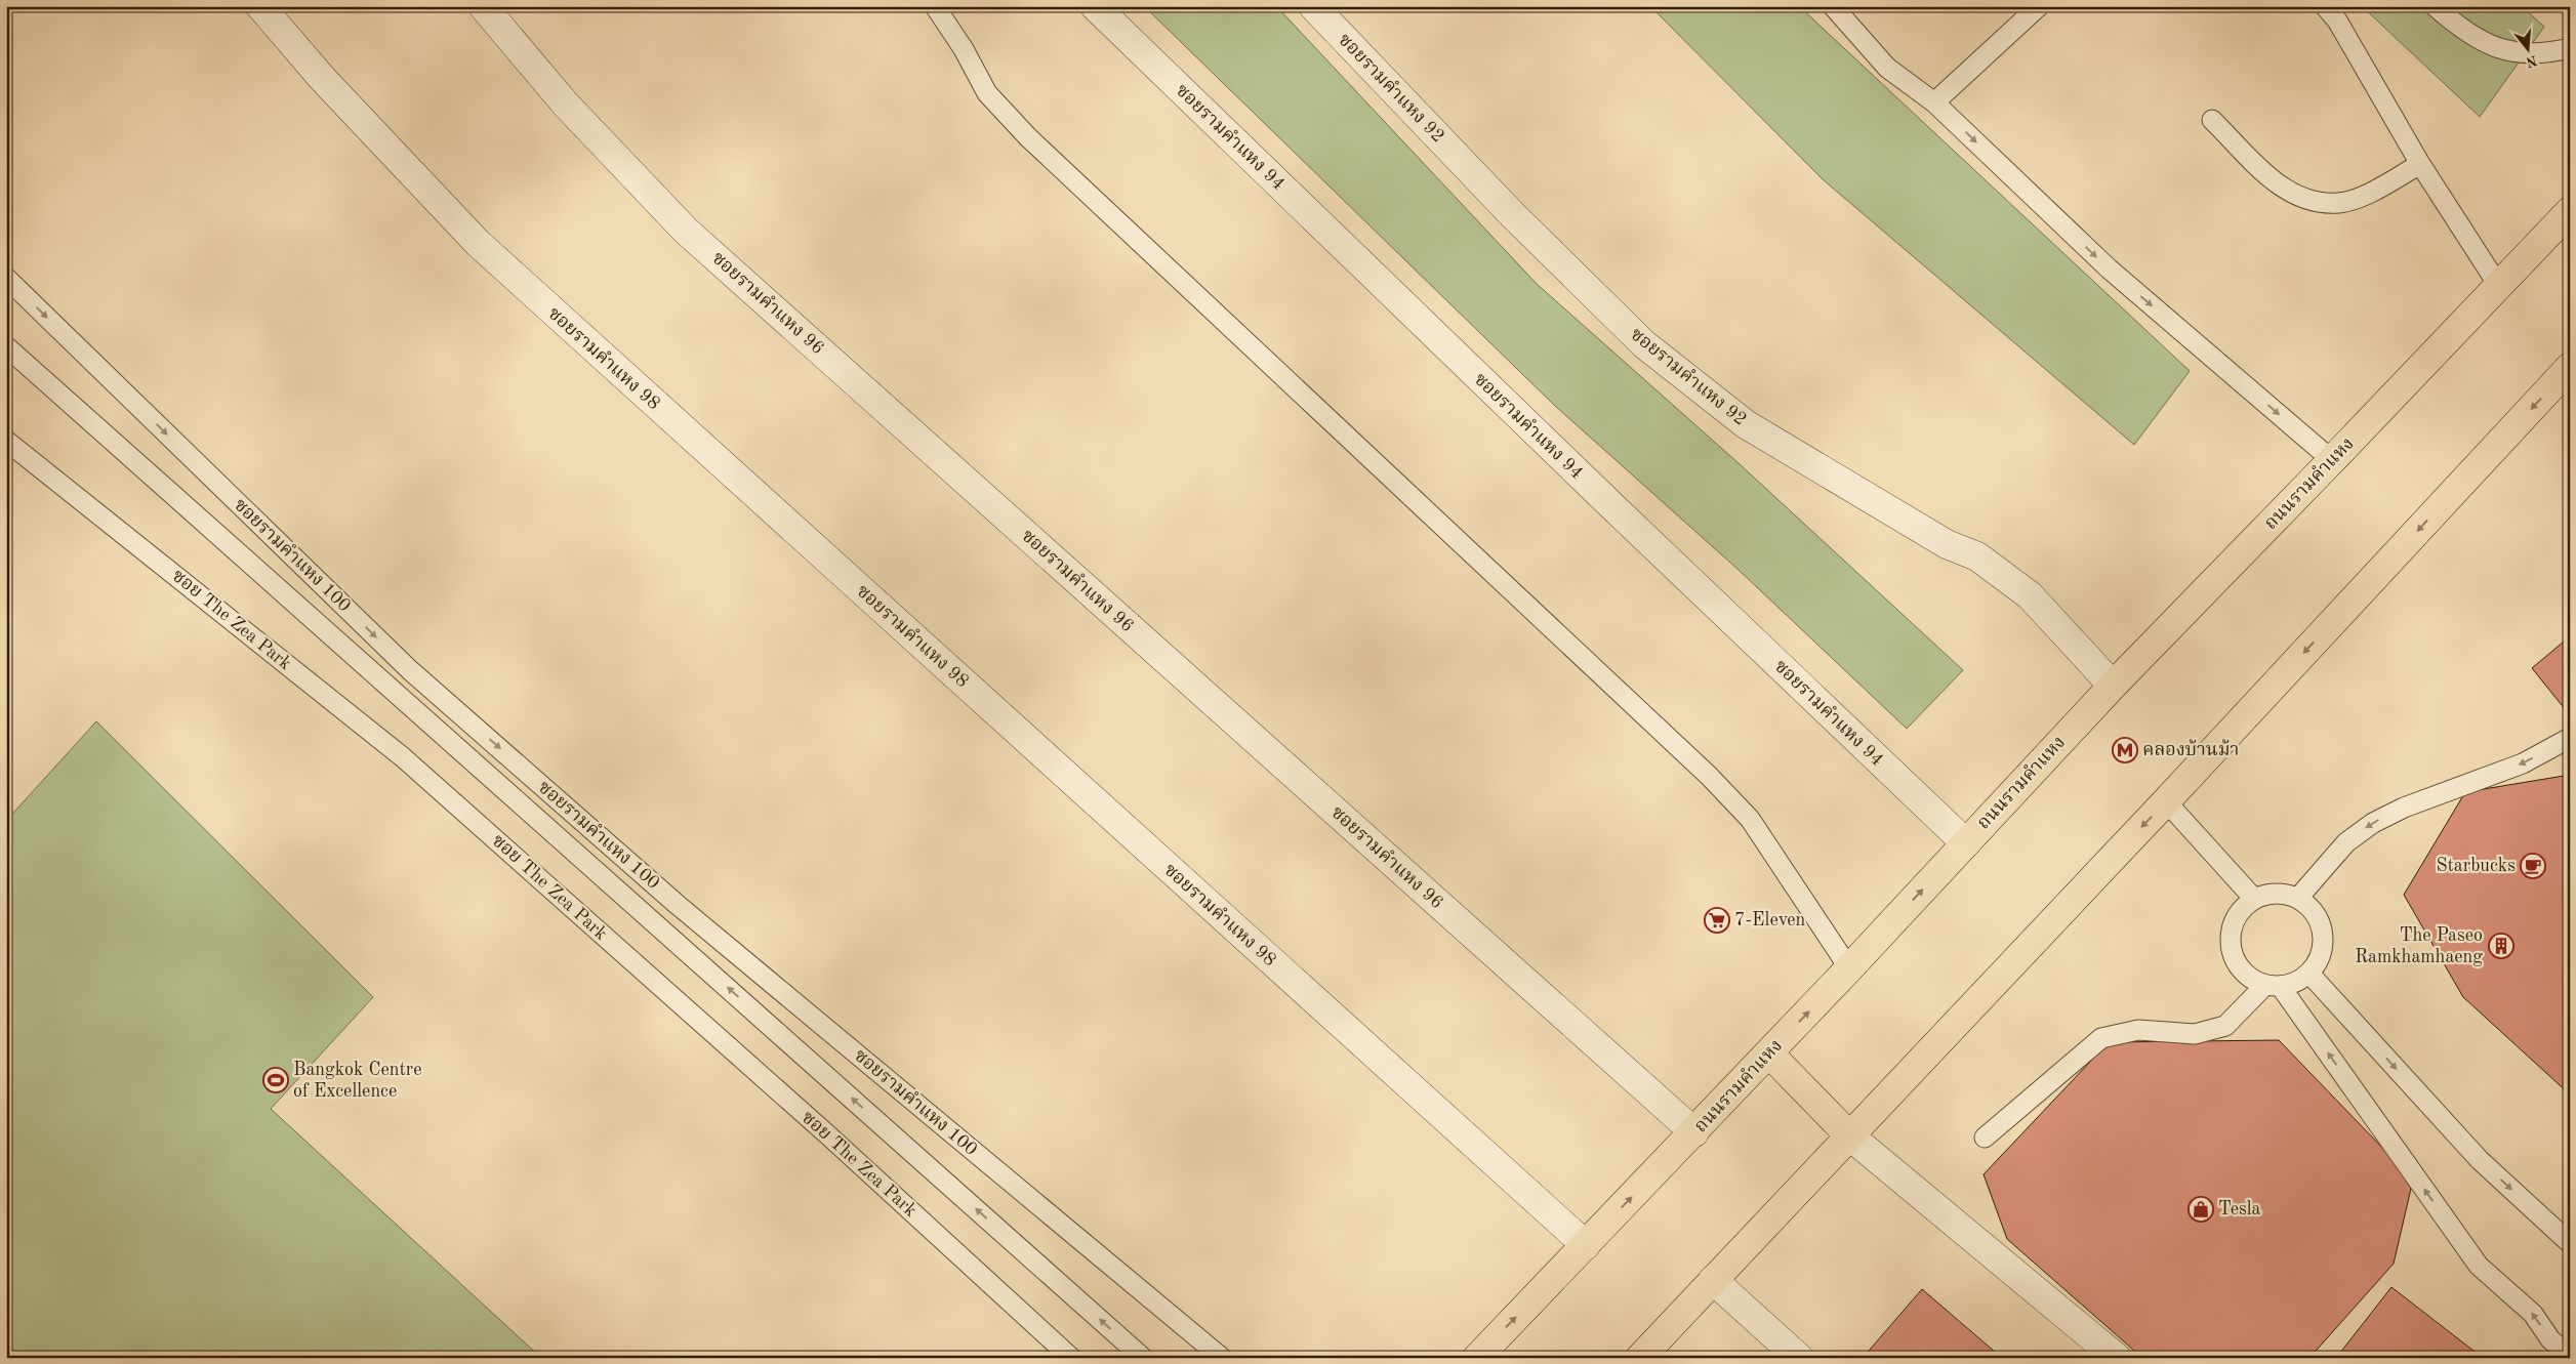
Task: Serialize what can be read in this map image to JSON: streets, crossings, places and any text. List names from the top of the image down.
{
  "streets": {
    "main road": ["ถนนรามคำแหง"],
    "street": [
      "ซอยรามคําแหง 92",
      "ซอยรามคําแหง 94",
      "ซอยรามคําแหง 96",
      "ซอยรามคําแหง 98"
    ],
    "lane": ["ซอยรามคำแหง 100", "ซอย The Zea Park"]
  },
  "crossings": [
    ["ซอยรามคําแหง 92", "ถนนรามคำแหง"],
    ["ซอยรามคําแหง 94", "ถนนรามคำแหง"],
    ["ซอยรามคําแหง 96", "ถนนรามคำแหง"],
    ["ซอยรามคําแหง 98", "ถนนรามคำแหง"]
  ],
  "places": {
    "metro station": ["คลองบ้านม้า"],
    "cafe": ["Starbucks"],
    "supermarket": ["7-Eleven"],
    "building": ["The Paseo Ramkhamhaeng"],
    "sports": ["Bangkok Centre of Excellence"],
    "shop": ["Tesla"]
  },
  "north": "bottom"
}
